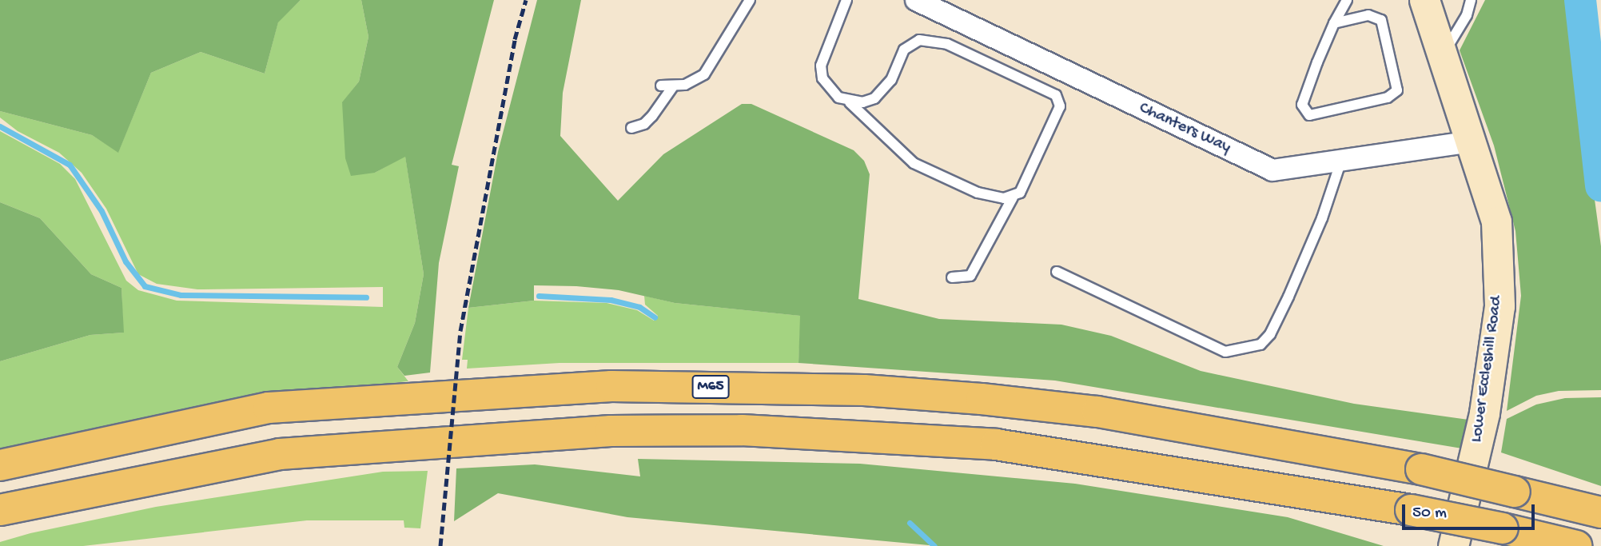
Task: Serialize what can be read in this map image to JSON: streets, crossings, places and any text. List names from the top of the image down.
{
  "streets": {
    "highway": ["M65"],
    "street": ["Chanters Way", "Lower Eccleshill Road"]
  },
  "crossings": [
    ["Chanters Way", "Lower Eccleshill Road"]
  ],
  "scale_bar": "50 m"
}
